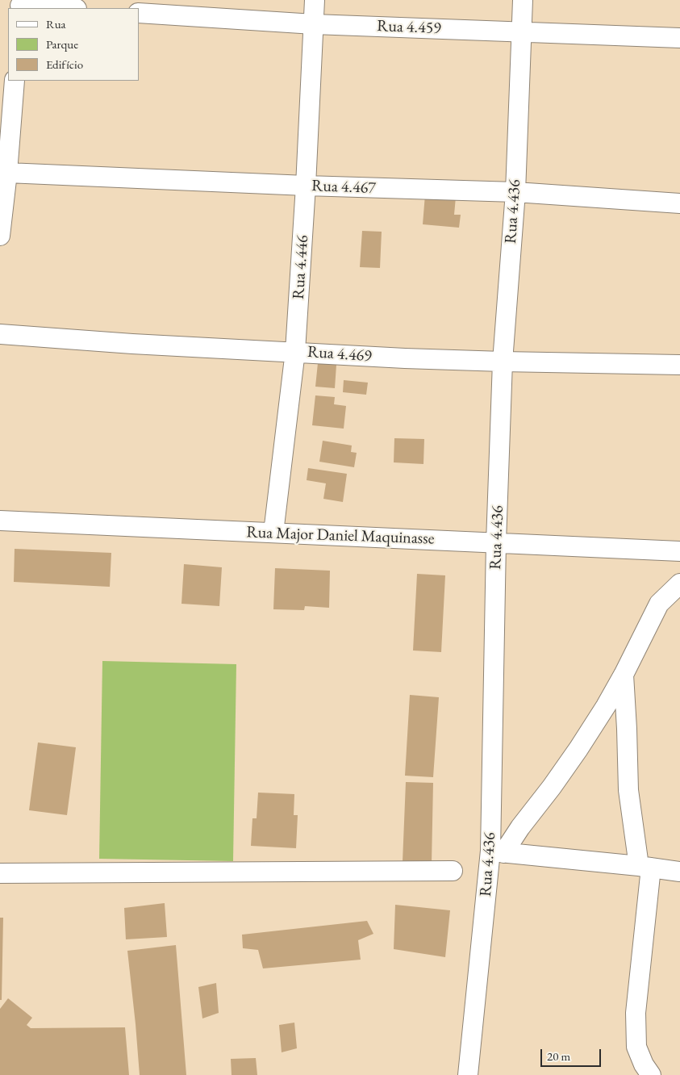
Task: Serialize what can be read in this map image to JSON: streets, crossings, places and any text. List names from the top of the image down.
{
  "streets": {
    "street": [
      "Rua 4.459",
      "Rua 4.467",
      "Rua 4.436",
      "Rua 4.446",
      "Rua 4.469",
      "Rua Major Daniel Maquinasse"
    ]
  },
  "crossings": [
    ["Rua 4.459", "Rua 4.436"],
    ["Rua 4.459", "Rua 4.446"],
    ["Rua 4.467", "Rua 4.436"],
    ["Rua 4.467", "Rua 4.446"],
    ["Rua 4.436", "Rua 4.469"],
    ["Rua 4.436", "Rua Major Daniel Maquinasse"],
    ["Rua 4.446", "Rua 4.469"],
    ["Rua 4.446", "Rua Major Daniel Maquinasse"]
  ],
  "legend": ["Rua", "Parque", "Edifício"],
  "scale_bar": "20 m"
}
